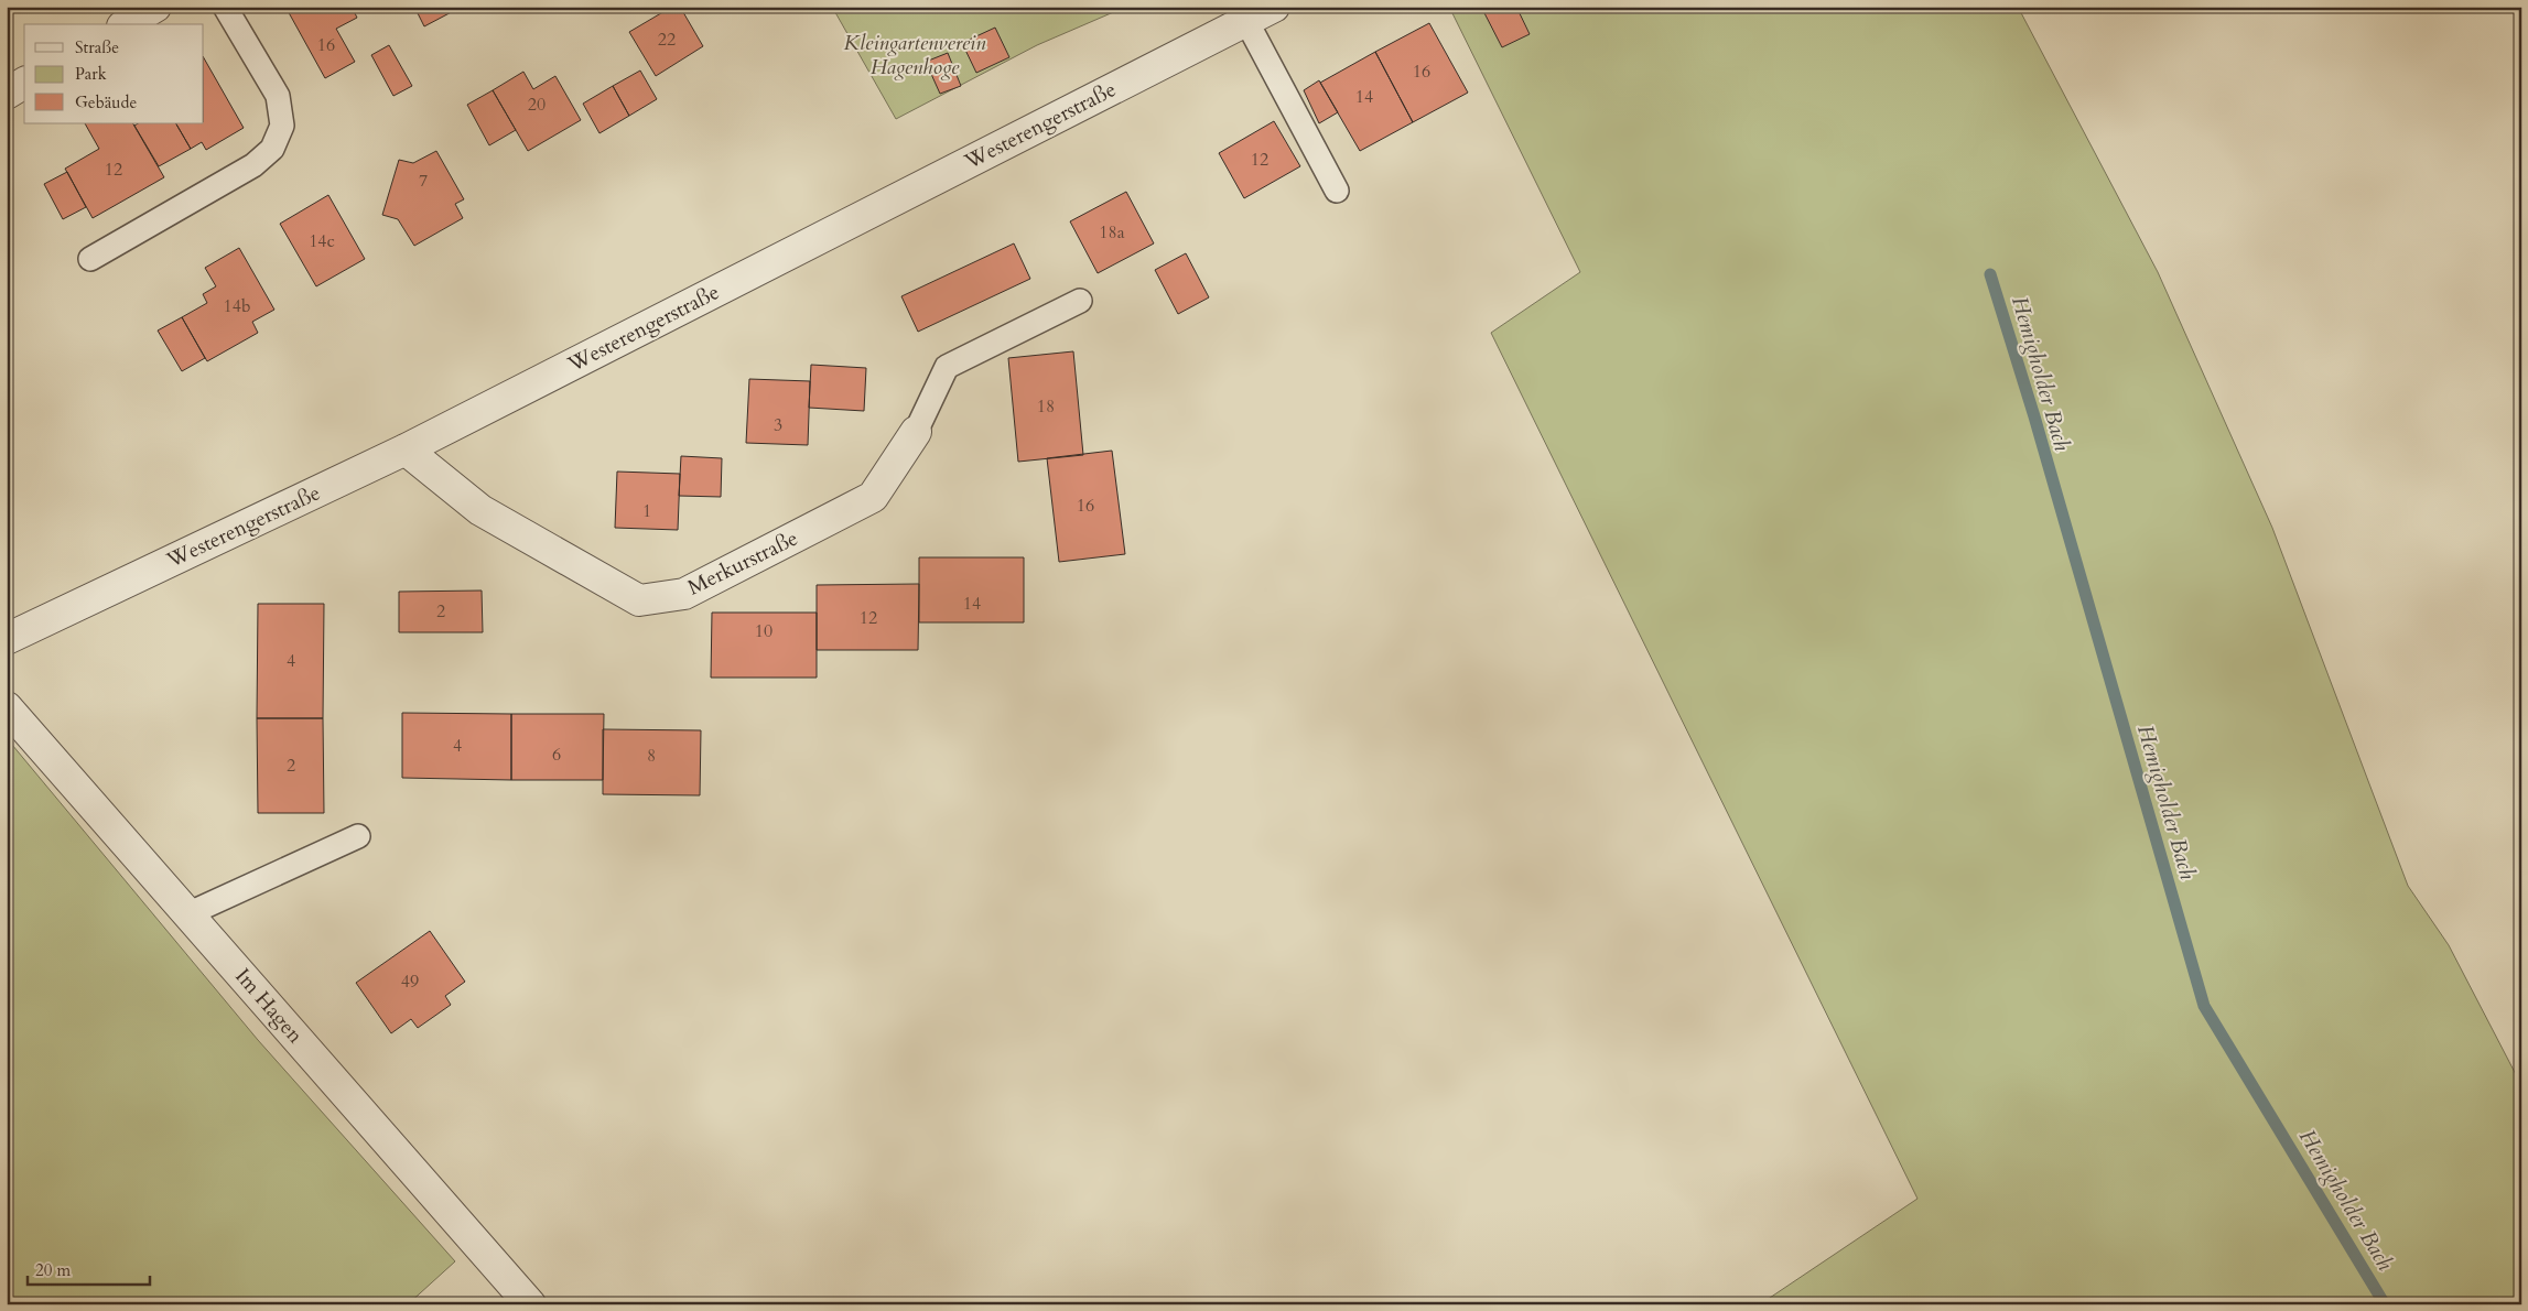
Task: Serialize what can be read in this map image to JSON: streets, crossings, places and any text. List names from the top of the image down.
{
  "streets": {
    "street": ["Westerengerstraße", "Merkurstraße", "Im Hagen"]
  },
  "crossings": [
    ["Westerengerstraße", "Merkurstraße"]
  ],
  "water": ["Hemigholder Bach"],
  "parks": ["Kleingartenverein Hagenhoge"],
  "house_numbers": [
    "22",
    "16",
    "16",
    "14",
    "20",
    "12",
    "12",
    "7",
    "18a",
    "14c",
    "14b",
    "18",
    "3",
    "16",
    "1",
    "14",
    "2",
    "12",
    "10",
    "4",
    "4",
    "6",
    "8",
    "2",
    "49"
  ],
  "legend": ["Straße", "Park", "Gebäude"],
  "scale_bar": "20 m"
}
